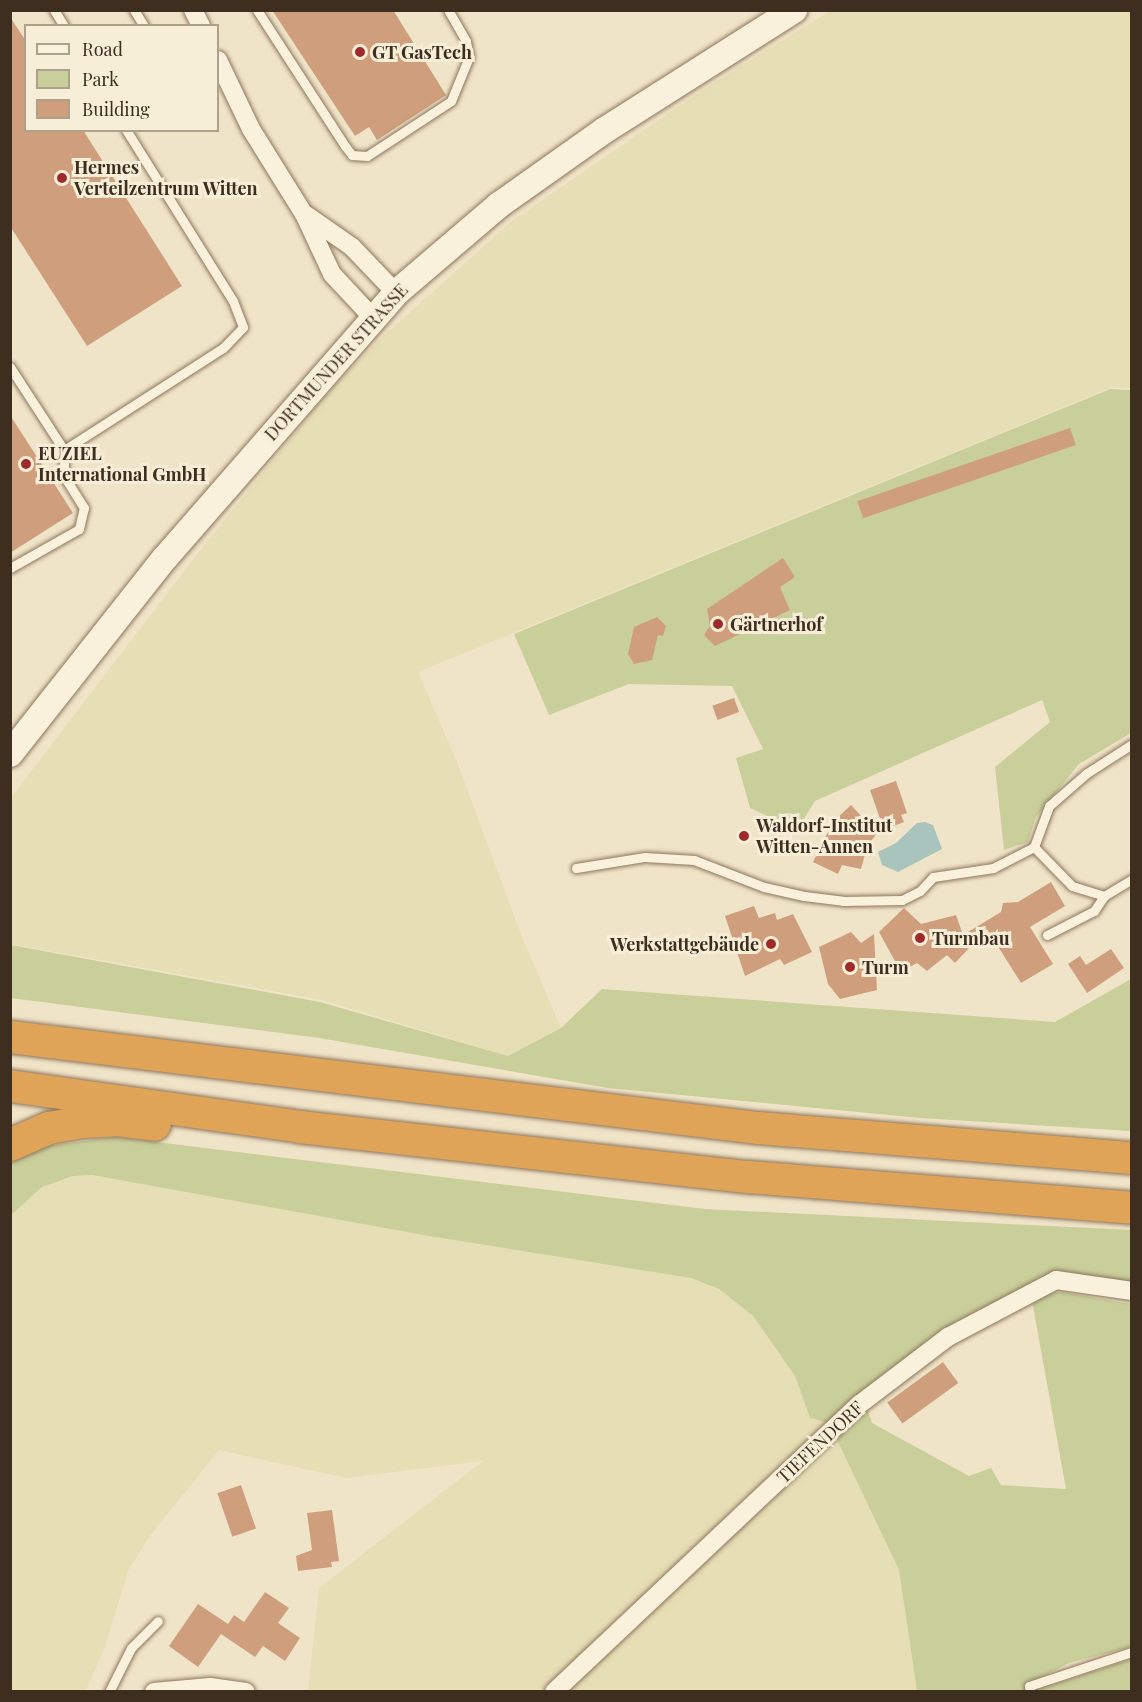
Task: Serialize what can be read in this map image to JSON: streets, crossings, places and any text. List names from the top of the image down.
{
  "streets": {
    "main road": ["DORTMUNDER STRASSE"],
    "street": ["TIEFENDORF"]
  },
  "places": [
    "GT GasTech",
    "Hermes Verteilzentrum Witten",
    "EUZIEL International GmbH",
    "Gärtnerhof",
    "Waldorf-Institut Witten-Annen",
    "Turmbau",
    "Werkstattgebäude",
    "Turm"
  ],
  "legend": ["Road", "Park", "Building"]
}
